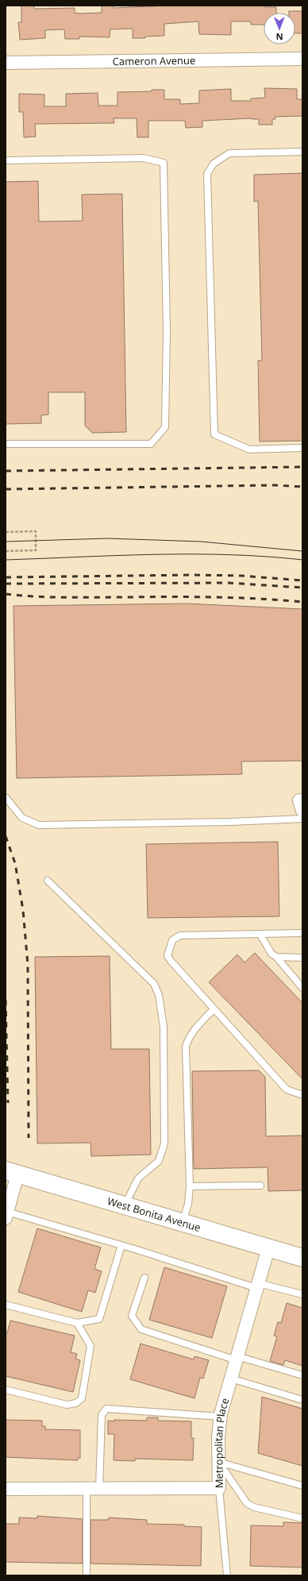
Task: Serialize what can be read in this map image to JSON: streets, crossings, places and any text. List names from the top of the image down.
{
  "streets": {
    "main road": ["West Bonita Avenue"],
    "street": ["Cameron Avenue", "Metropolitan Place"]
  },
  "crossings": [
    ["West Bonita Avenue", "Metropolitan Place"]
  ],
  "north": "bottom"
}
